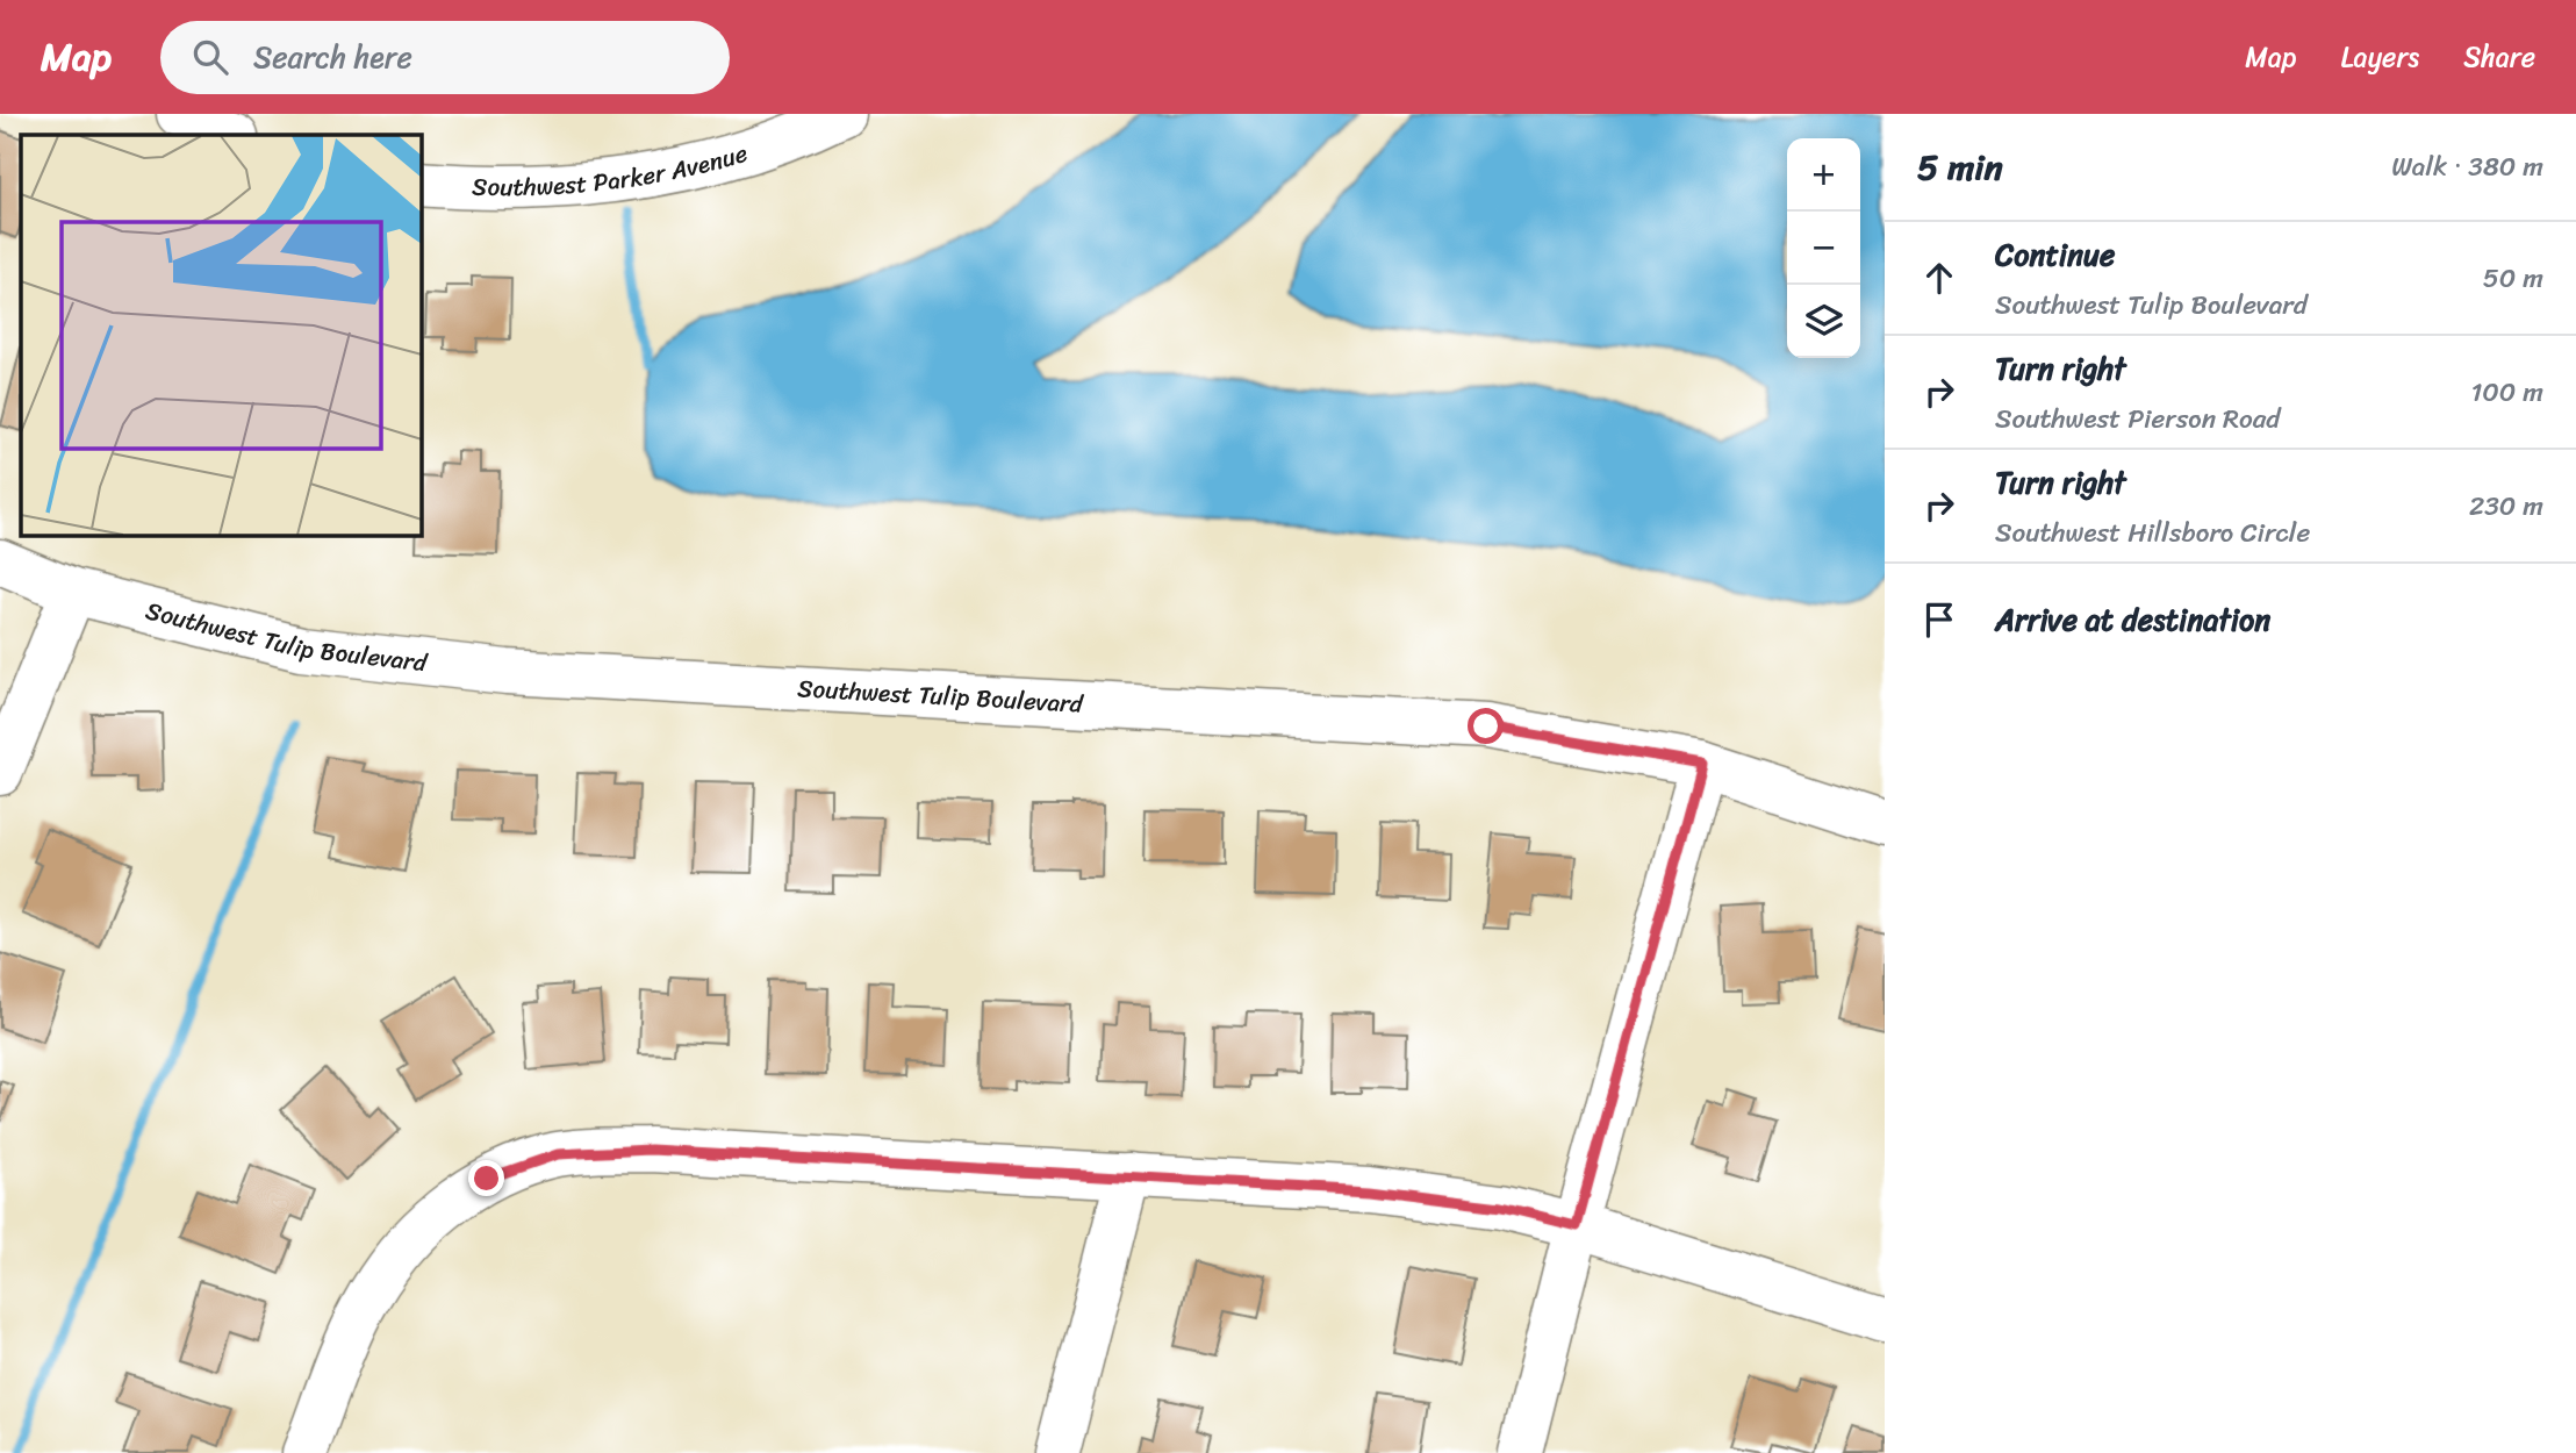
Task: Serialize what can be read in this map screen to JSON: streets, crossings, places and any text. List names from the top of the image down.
{
  "streets": {
    "street": ["Southwest Parker Avenue", "Southwest Tulip Boulevard"]
  },
  "page": {
    "header": "Map",
    "search": "Search here",
    "nav": ["Map", "Layers", "Share"],
    "heading": ["5 min", "Walk · 380 m"],
    "map_buttons": ["+", "−"],
    "list": [
      ["Continue", "Southwest Tulip Boulevard", "50 m"],
      ["Turn right", "Southwest Pierson Road", "100 m"],
      ["Turn right", "Southwest Hillsboro Circle", "230 m"],
      "Arrive at destination"
    ]
  }
}
